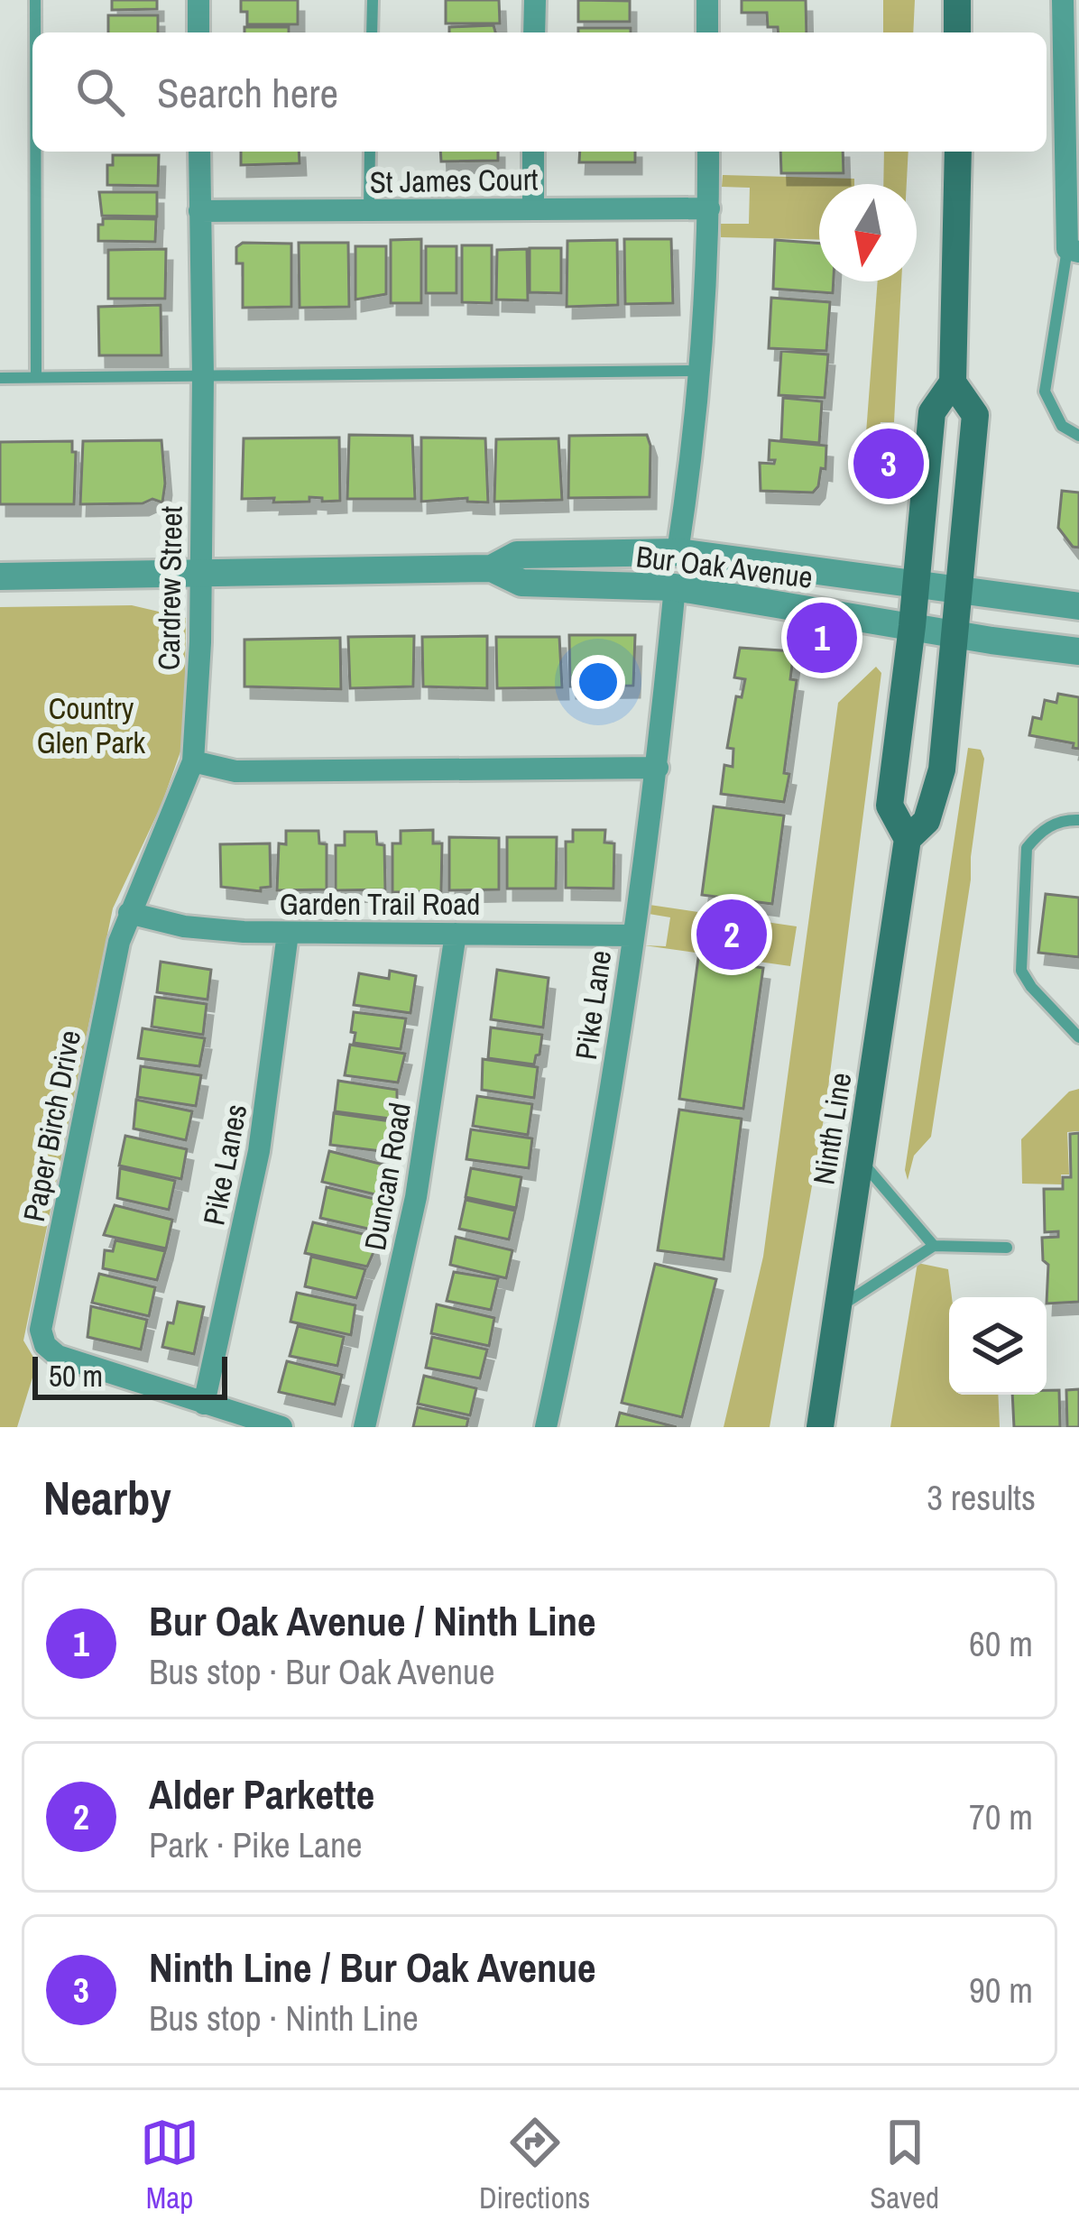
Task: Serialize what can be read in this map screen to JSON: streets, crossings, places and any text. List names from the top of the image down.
{
  "streets": {
    "main road": ["Ninth Line"],
    "street": [
      "St James Court",
      "Bur Oak Avenue",
      "Cardrew Street",
      "Garden Trail Road",
      "Pike Lane",
      "Paper Birch Drive",
      "Pike Lanes",
      "Duncan Road"
    ]
  },
  "crossings": [
    ["St James Court", "Cardrew Street"],
    ["Bur Oak Avenue", "Cardrew Street"],
    ["Bur Oak Avenue", "Pike Lane"],
    ["Bur Oak Avenue", "Ninth Line"],
    ["Cardrew Street", "Paper Birch Drive"],
    ["Garden Trail Road", "Pike Lane"],
    ["Garden Trail Road", "Paper Birch Drive"],
    ["Garden Trail Road", "Pike Lanes"],
    ["Garden Trail Road", "Duncan Road"],
    ["Paper Birch Drive", "Pike Lanes"]
  ],
  "parks": ["Country Glen Park"],
  "scale_bar": "50 m",
  "north": "bottom",
  "page": {
    "search": "Search here",
    "pins": ["3", "1", "2"],
    "scale": "50 m",
    "heading": ["Nearby", "3 results"],
    "list": [
      {
        "mark": "1",
        "name": "Bur Oak Avenue / Ninth Line",
        "note": "Bus stop · Bur Oak Avenue",
        "value": "60 m"
      },
      {
        "mark": "2",
        "name": "Alder Parkette",
        "note": "Park · Pike Lane",
        "value": "70 m"
      },
      {
        "mark": "3",
        "name": "Ninth Line / Bur Oak Avenue",
        "note": "Bus stop · Ninth Line",
        "value": "90 m"
      }
    ],
    "nav": ["Map", "Directions", "Saved"]
  }
}
